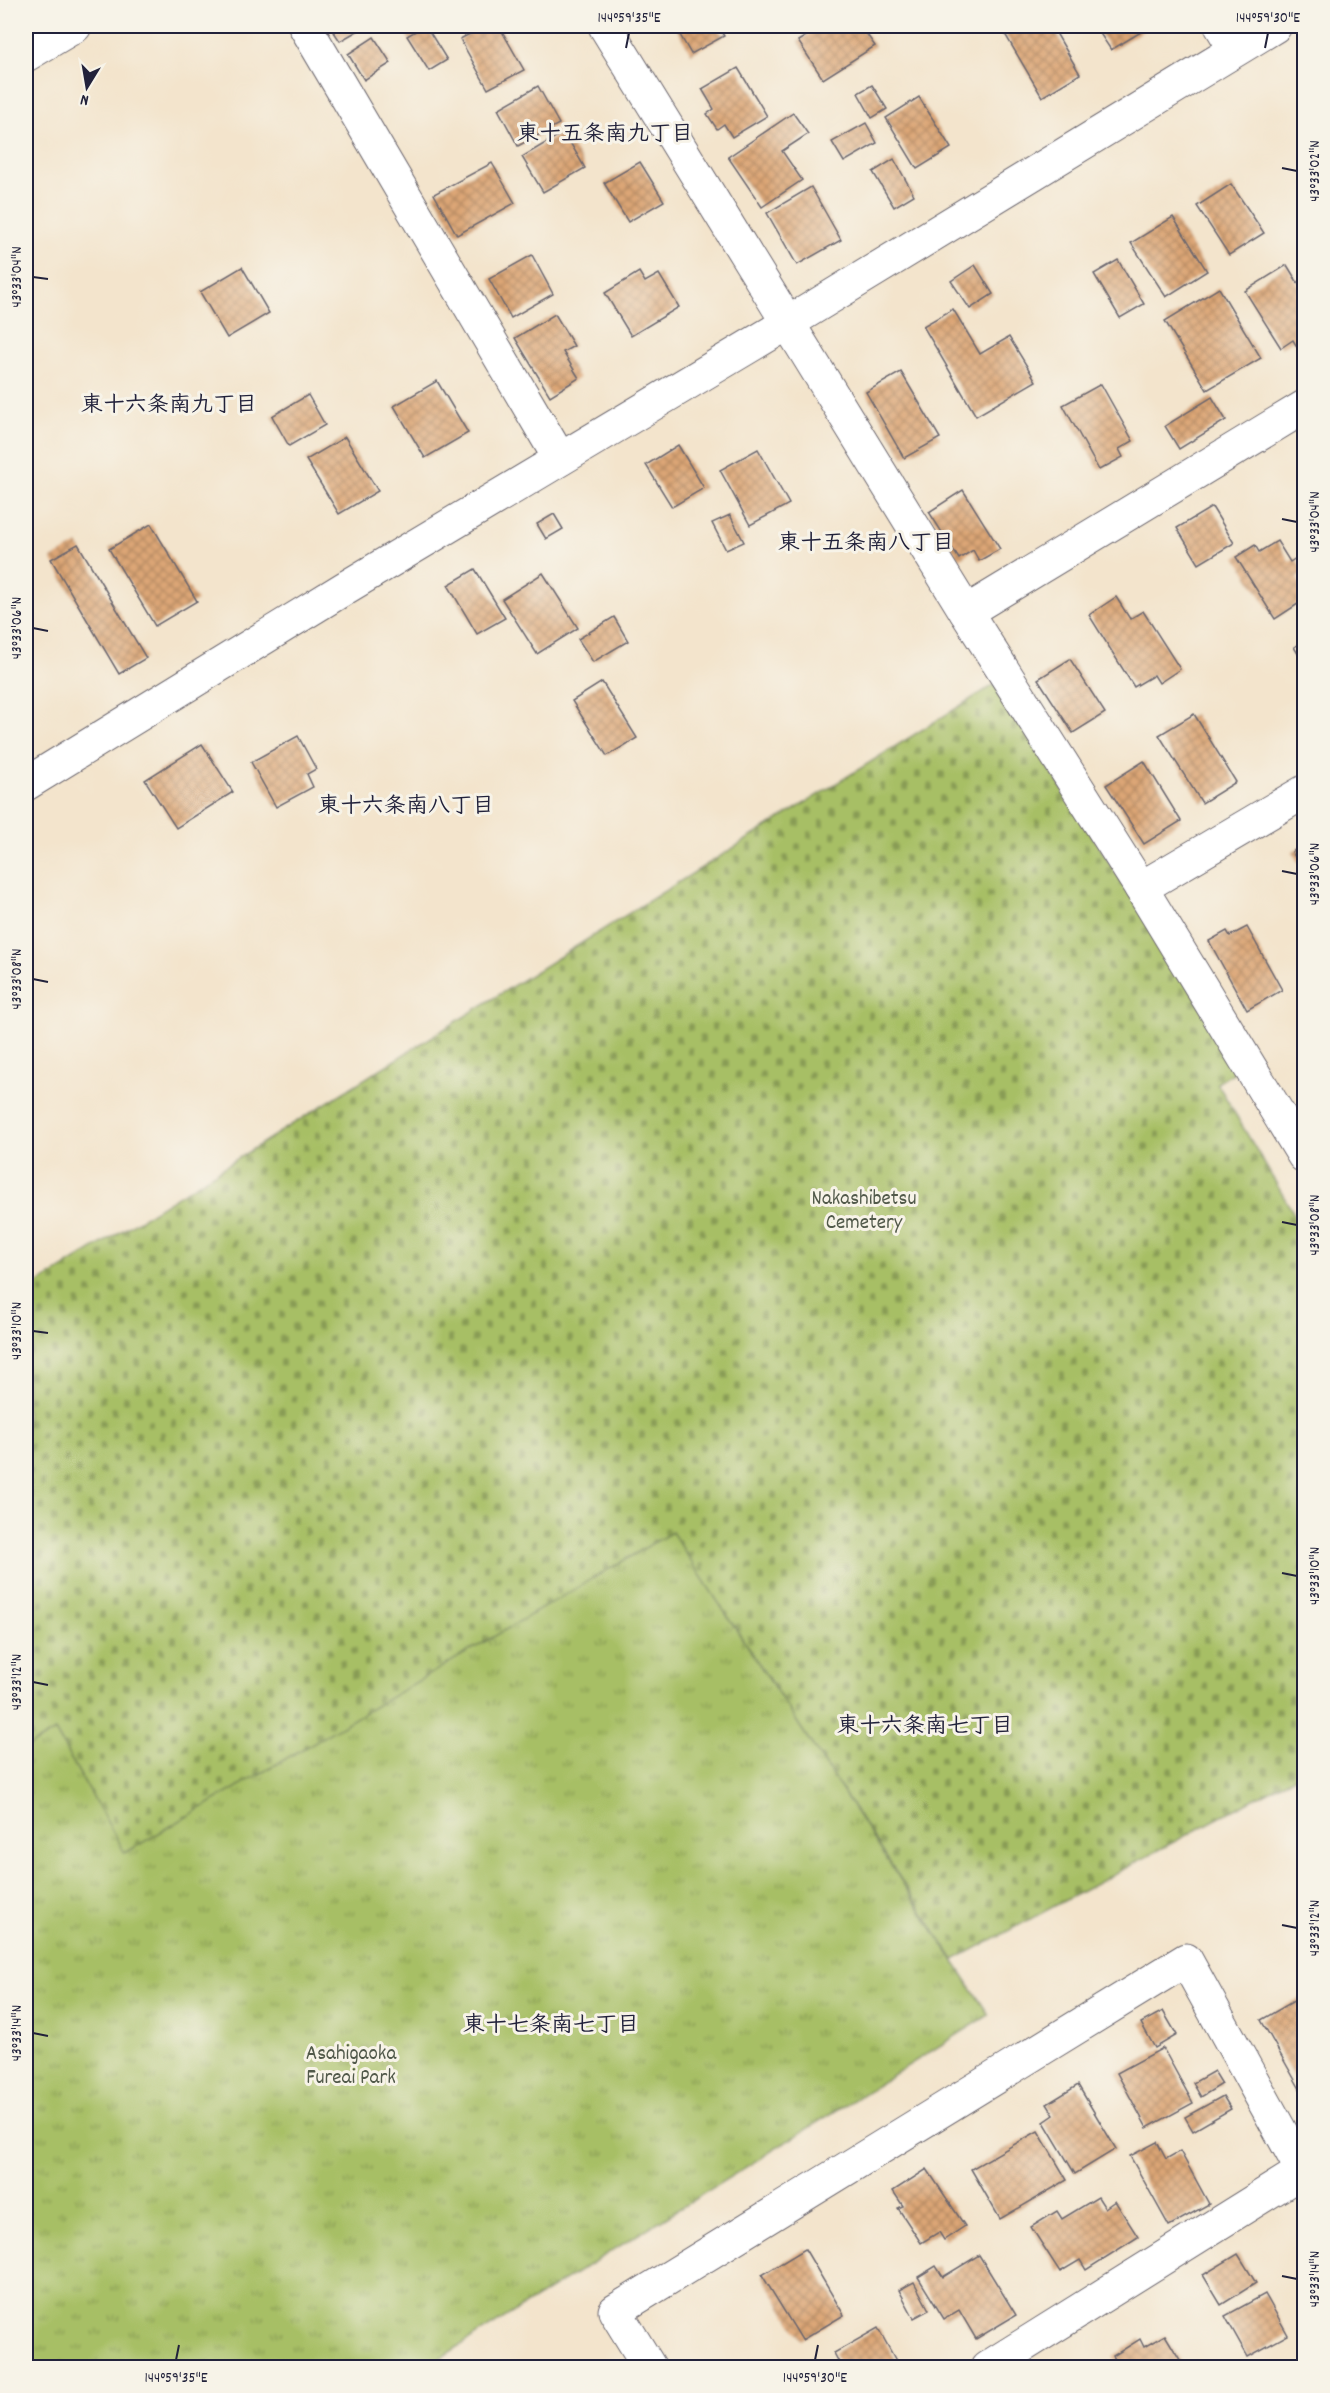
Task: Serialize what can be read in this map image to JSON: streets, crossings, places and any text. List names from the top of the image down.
{
  "districts": [
    "東十五条南九丁目",
    "東十六条南九丁目",
    "東十五条南八丁目",
    "東十六条南八丁目",
    "東十六条南七丁目",
    "東十七条南七丁目"
  ],
  "parks": ["Nakashibetsu Cemetery", "Asahigaoka Fureai Park"],
  "north": "bottom",
  "coordinates": [
    "144°59'35\"E",
    "144°59'30\"E",
    "43°33'02\"N",
    "43°33'04\"N",
    "43°33'06\"N",
    "43°33'08\"N",
    "43°33'10\"N",
    "43°33'12\"N",
    "43°33'14\"N"
  ]
}
